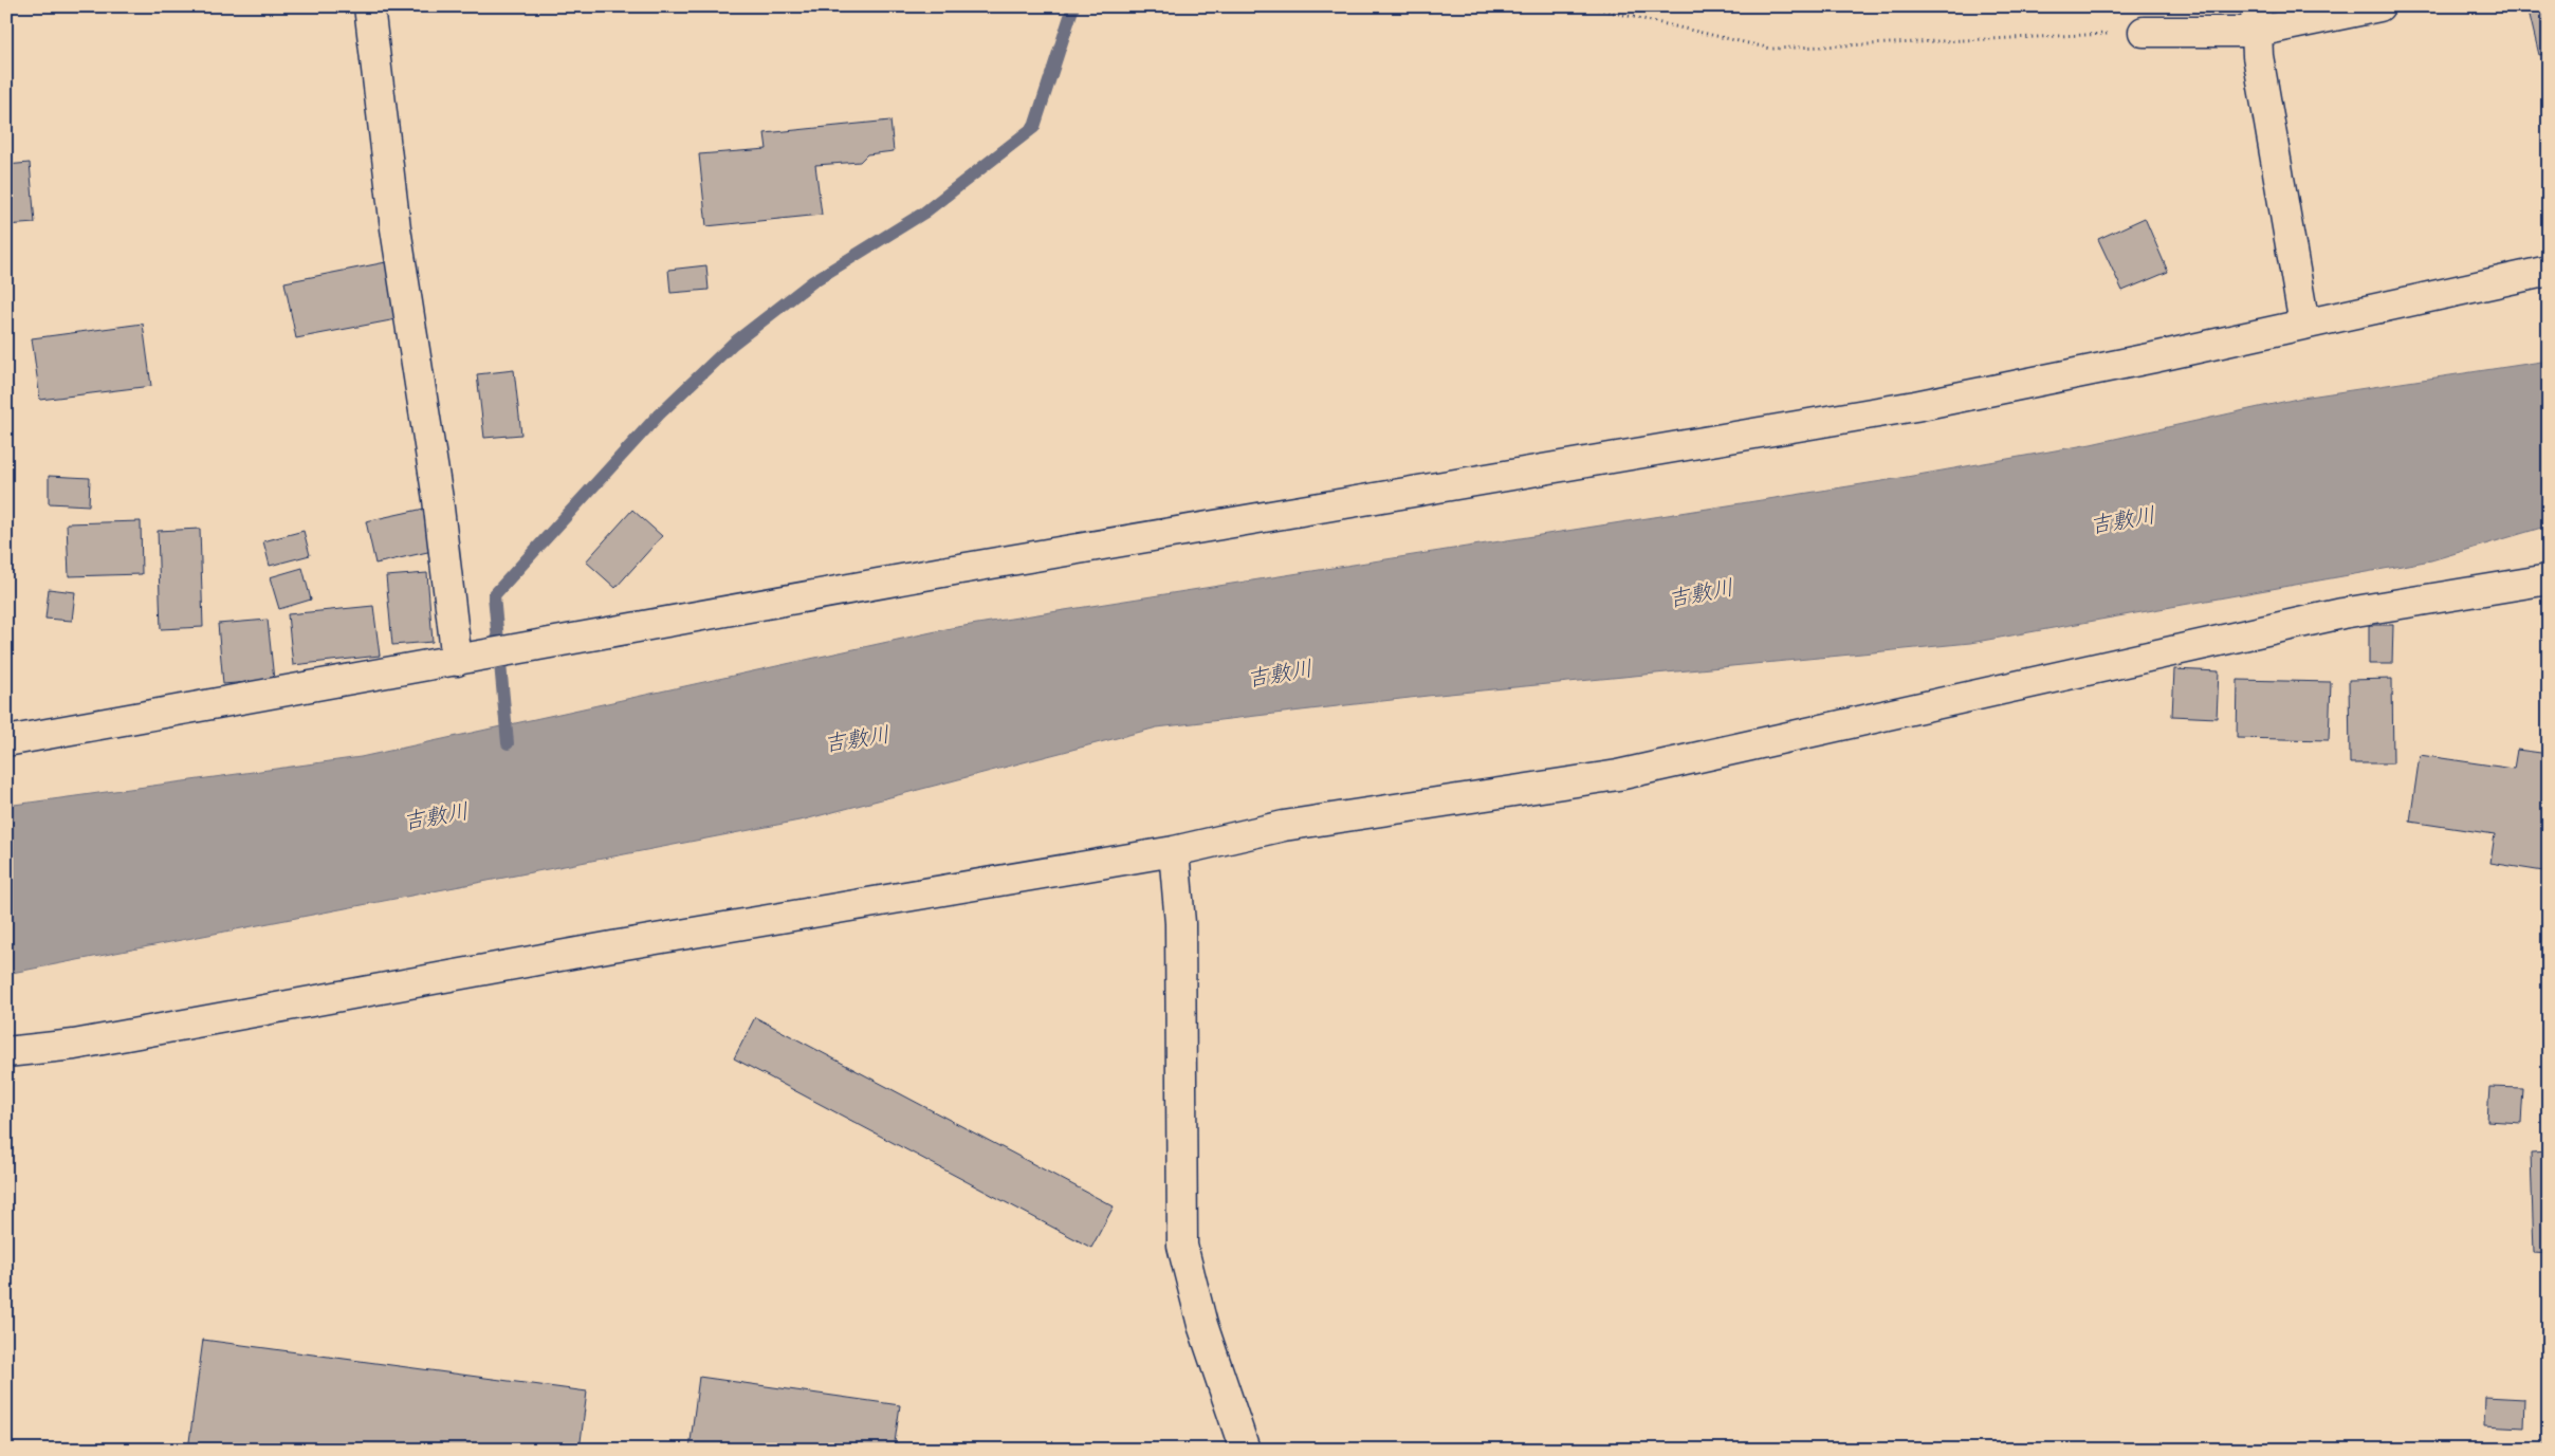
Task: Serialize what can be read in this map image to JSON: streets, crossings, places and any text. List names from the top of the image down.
{
  "water": ["吉敷川"]
}
